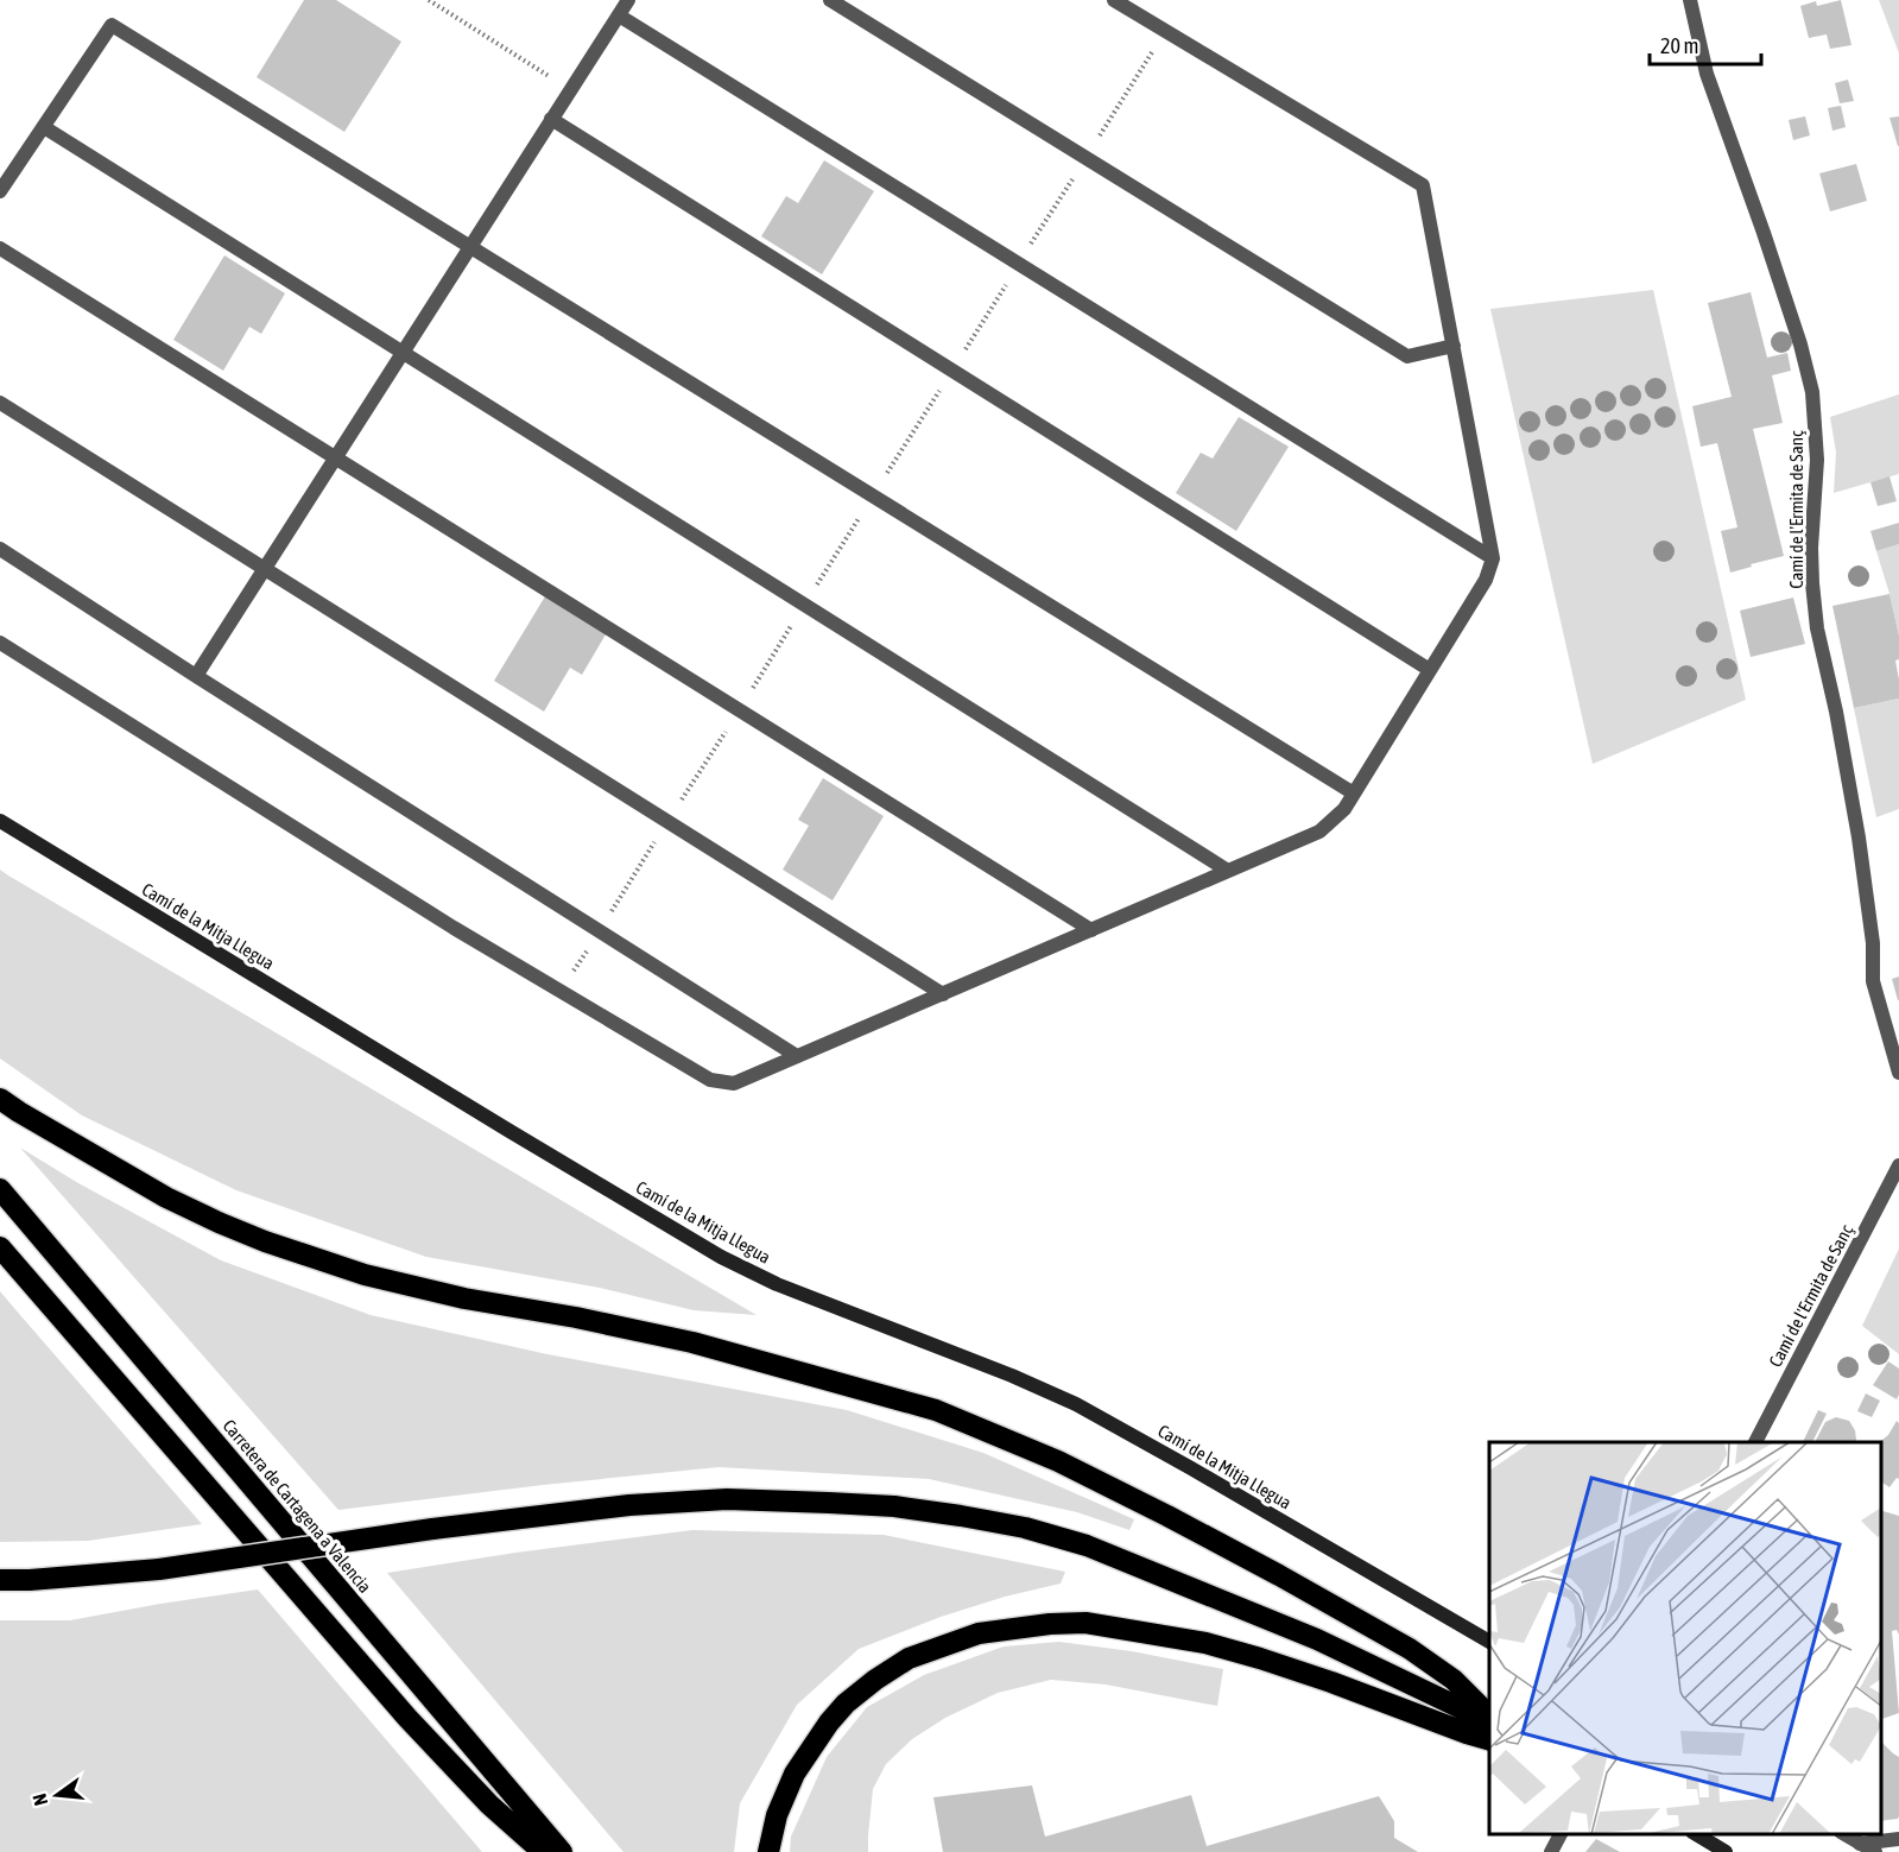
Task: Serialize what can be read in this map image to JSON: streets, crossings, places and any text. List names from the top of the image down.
{
  "streets": {
    "highway": ["Carretera de Cartagena a Valencia"],
    "street": ["Camí de l'Ermita de Sanç", "Camí de la Mitja Llegua"]
  },
  "scale_bar": "20 m",
  "north": "left"
}
